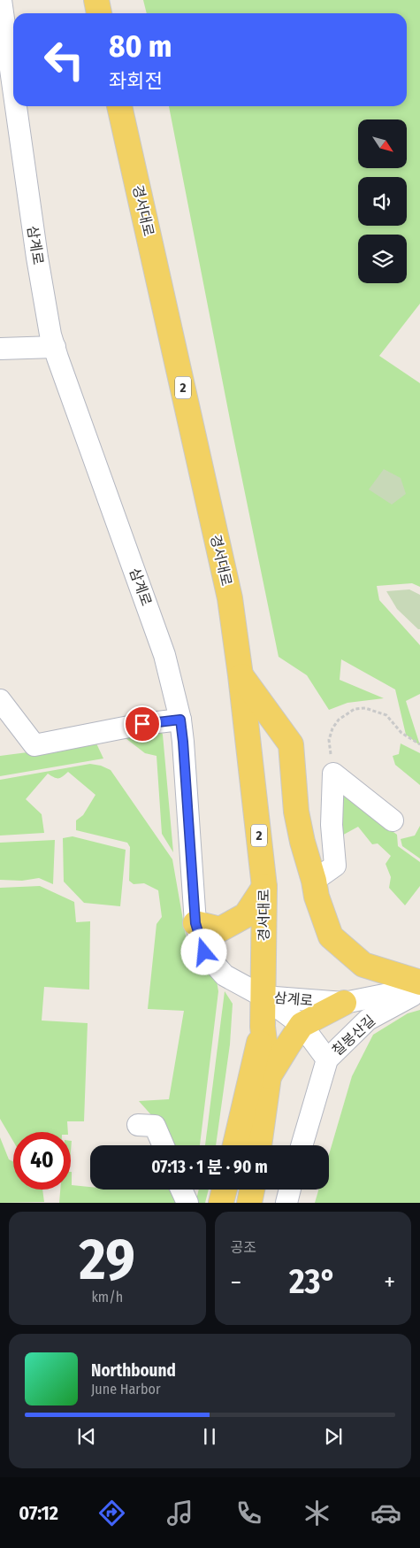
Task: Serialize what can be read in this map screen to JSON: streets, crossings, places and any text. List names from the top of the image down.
{
  "streets": {
    "main road": ["경서대로", "2"],
    "street": ["삼계로", "칠봉산길"]
  },
  "crossings": [
    ["경서대로", "삼계로"],
    ["경서대로", "2"],
    ["삼계로", "2"]
  ],
  "north": "bottom right",
  "page": {
    "turn": ["80 m", "좌회전"],
    "limit": "40",
    "trip": "07:13 · 1 분 · 90 m",
    "tile": [
      ["29", "km/h"],
      "공조"
    ],
    "heat": ["−", "23°", "+"],
    "song": ["Northbound", "June Harbor"],
    "tabs": "07:12"
  }
}
